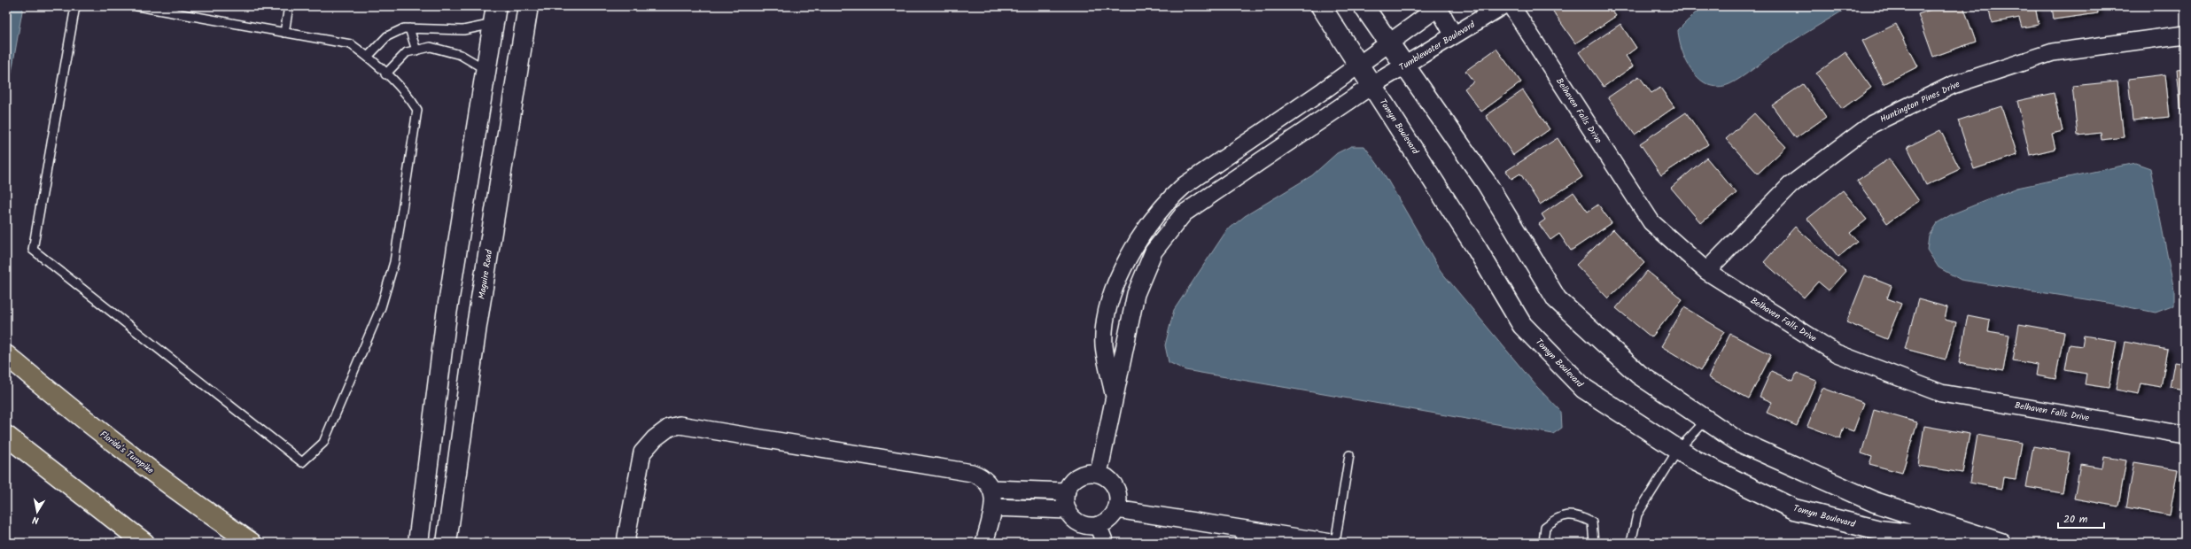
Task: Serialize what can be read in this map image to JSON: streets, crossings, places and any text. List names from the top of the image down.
{
  "streets": {
    "highway": ["Florida's Turnpike"],
    "street": [
      "Tumblewater Boulevard",
      "Huntington Pines Drive",
      "Belhaven Falls Drive",
      "Tomyn Boulevard",
      "Maguire Road"
    ]
  },
  "crossings": [
    ["Tumblewater Boulevard", "Tomyn Boulevard"],
    ["Huntington Pines Drive", "Belhaven Falls Drive"]
  ],
  "scale_bar": "20 m",
  "north": "bottom"
}
